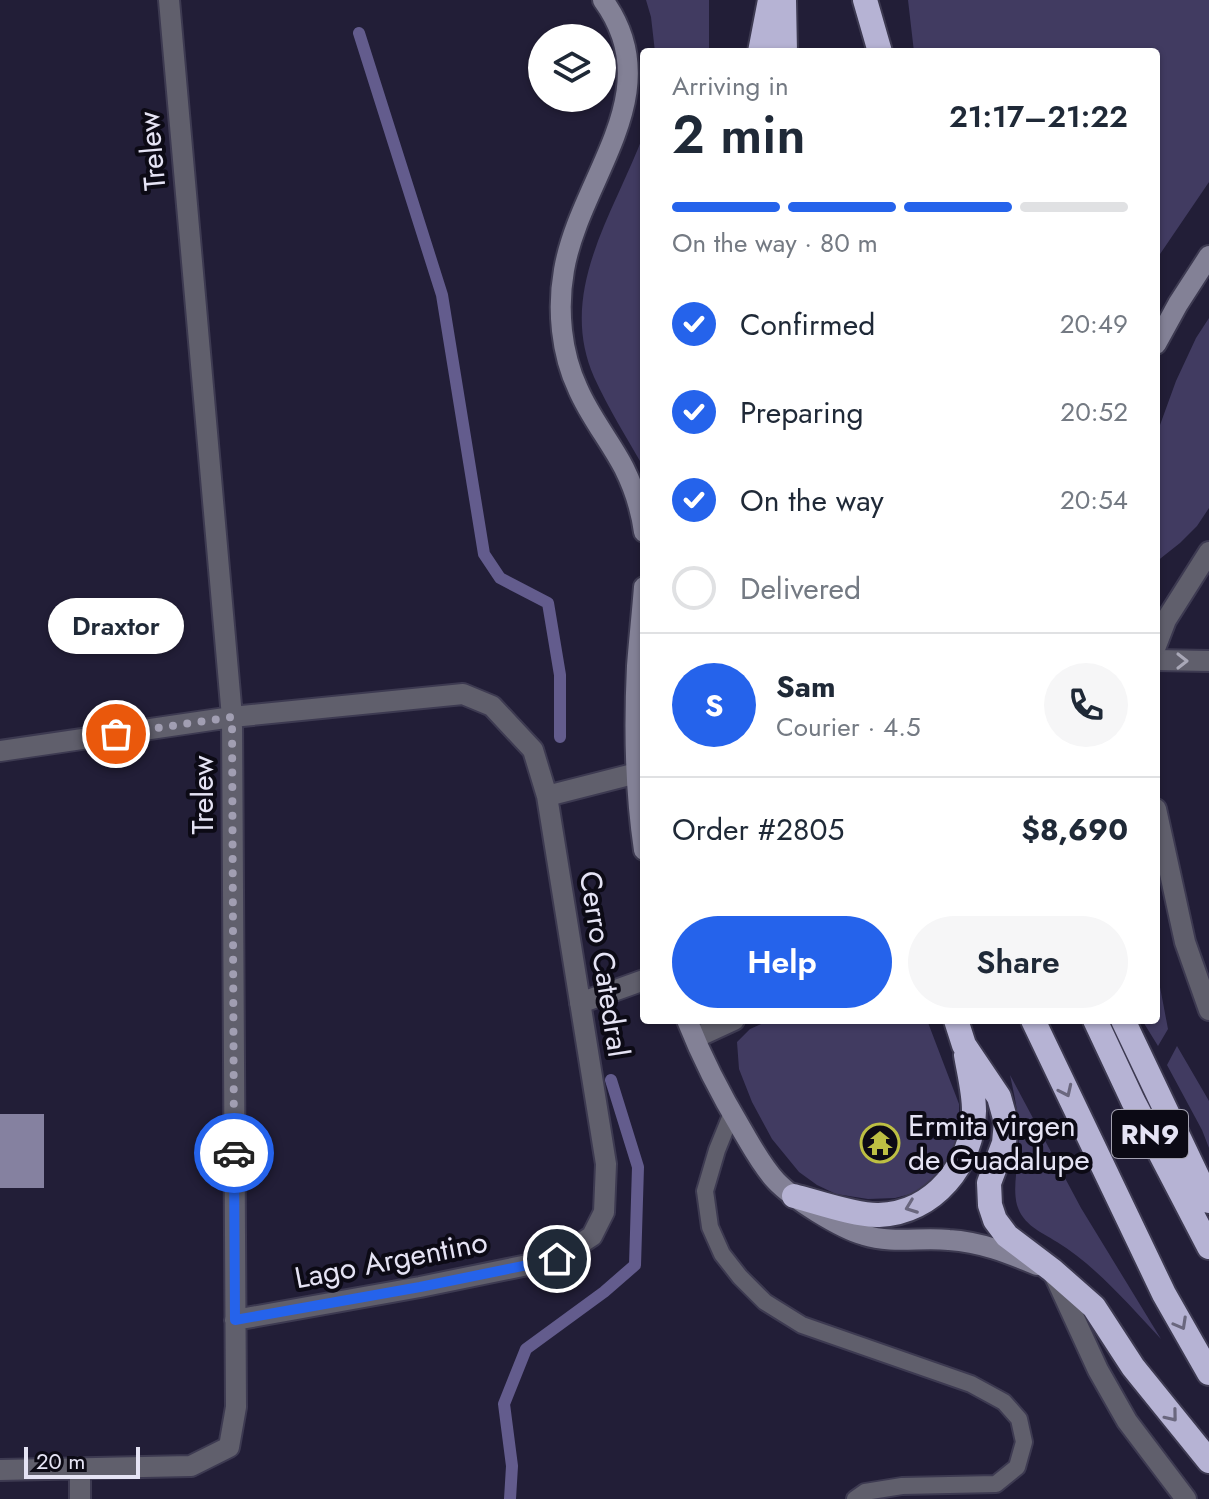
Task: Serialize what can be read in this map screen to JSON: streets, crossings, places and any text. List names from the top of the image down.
{
  "streets": {
    "highway": ["RN9"],
    "street": ["Trelew", "Cerro Catedral", "Lago Argentino"]
  },
  "crossings": [
    ["Trelew", "Cerro Catedral"],
    ["Trelew", "Lago Argentino"],
    ["Cerro Catedral", "Lago Argentino"]
  ],
  "places": {
    "other": ["Draxtor"],
    "temple": ["Ermita virgen de Guadalupe"]
  },
  "scale_bar": "20 m",
  "page": {
    "heading": ["2 min", "Arriving in", "21:17–21:22"],
    "panel": [
      "Sam",
      "Courier · 4.5",
      "Order #2805",
      "$8,690"
    ],
    "bar": "On the way · 80 m",
    "list": [
      ["Confirmed", "20:49"],
      ["Preparing", "20:52"],
      ["On the way", "20:54"],
      "Delivered"
    ],
    "bubble": "Draxtor",
    "round": "S",
    "buttons": ["Help", "Share"],
    "scale": "20 m"
  }
}
